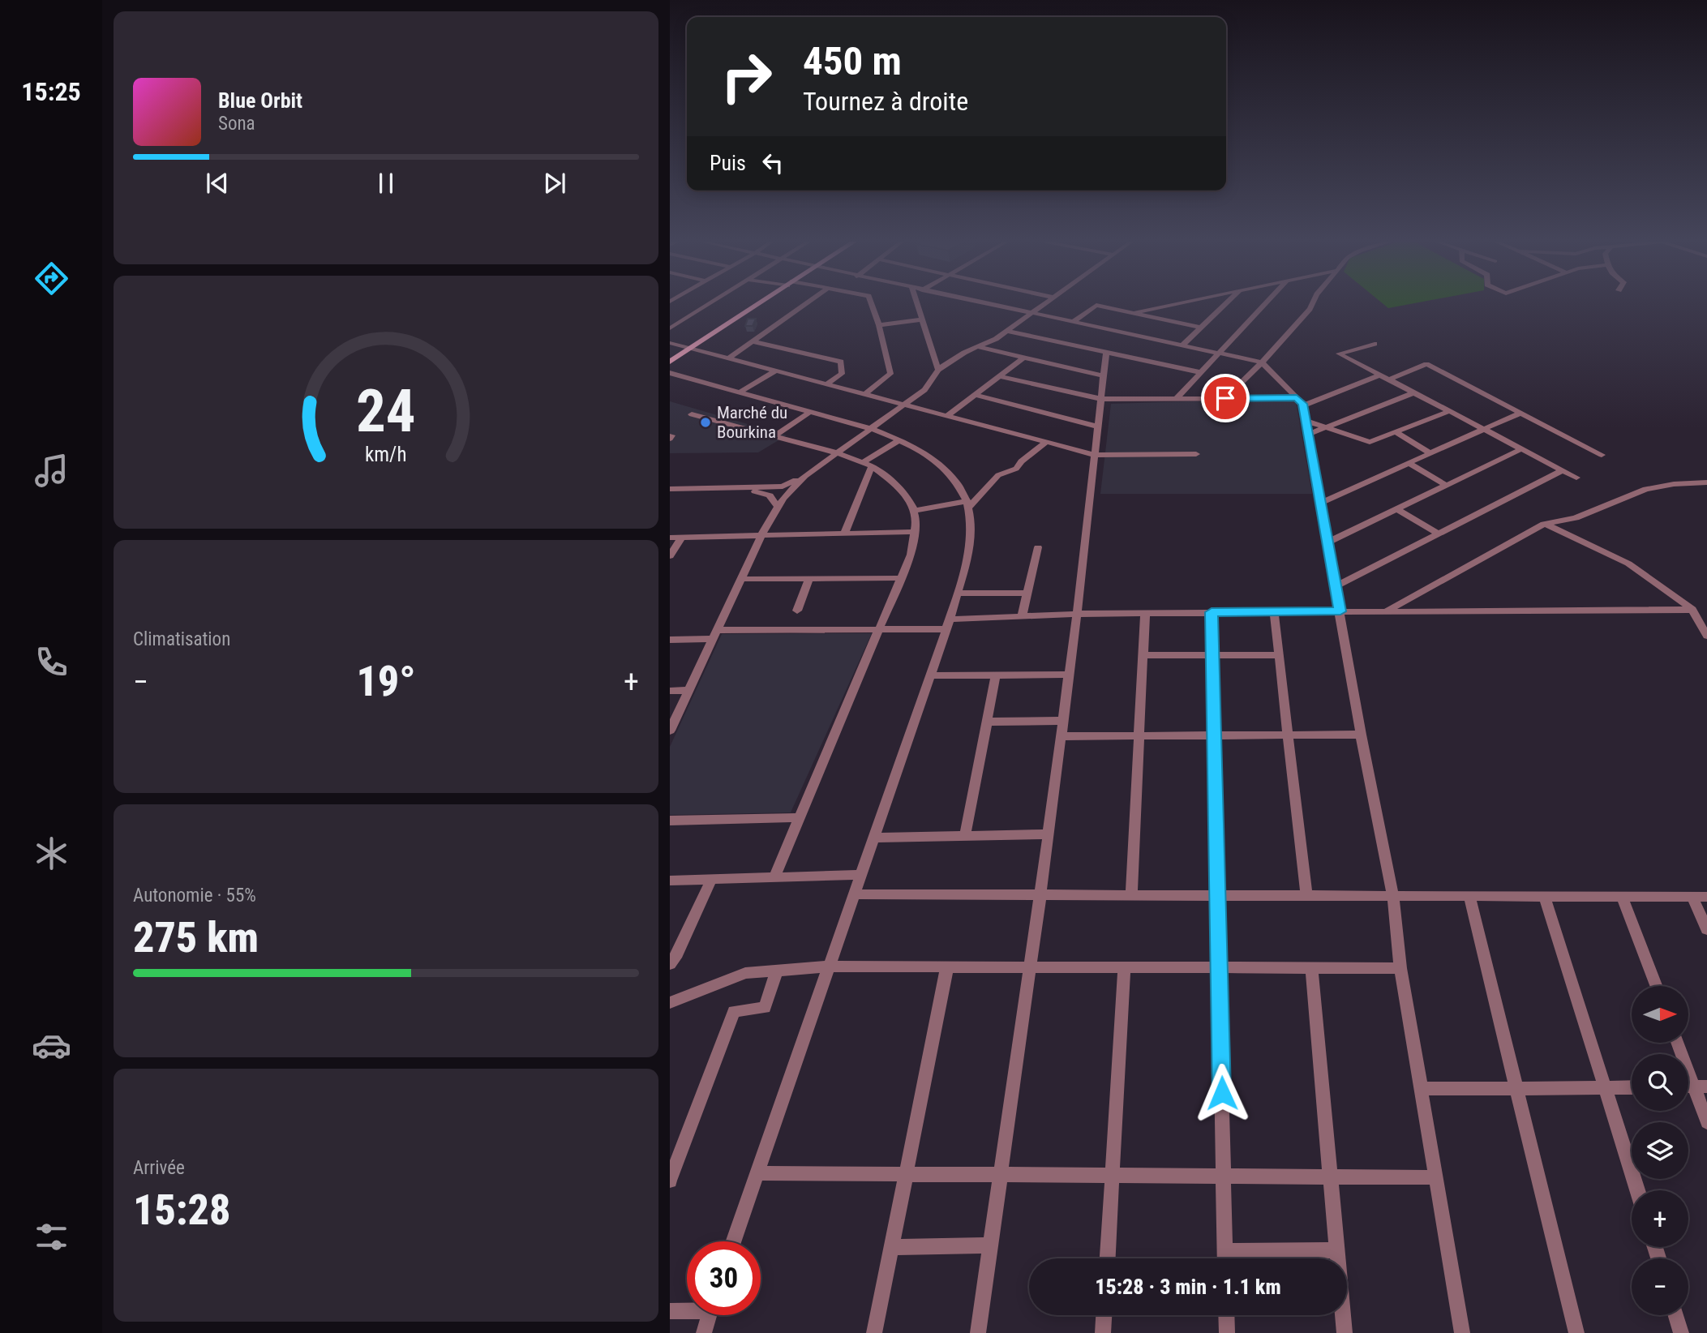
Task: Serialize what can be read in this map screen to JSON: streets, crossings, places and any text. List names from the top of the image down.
{
  "places": ["Marché du Bourkina"],
  "north": "right",
  "page": {
    "tabs": "15:25",
    "turn": ["450 m", "Tournez à droite"],
    "song": ["Blue Orbit", "Sona"],
    "then": "Puis",
    "tile": [
      "Climatisation",
      ["Autonomie · 55%", "275 km"],
      ["Arrivée", "15:28"]
    ],
    "heat": ["−", "19°", "+"],
    "map_buttons": ["+", "−"],
    "limit": "30",
    "trip": "15:28 · 3 min · 1.1 km",
    "gauge": ["24", "km/h"]
  }
}
